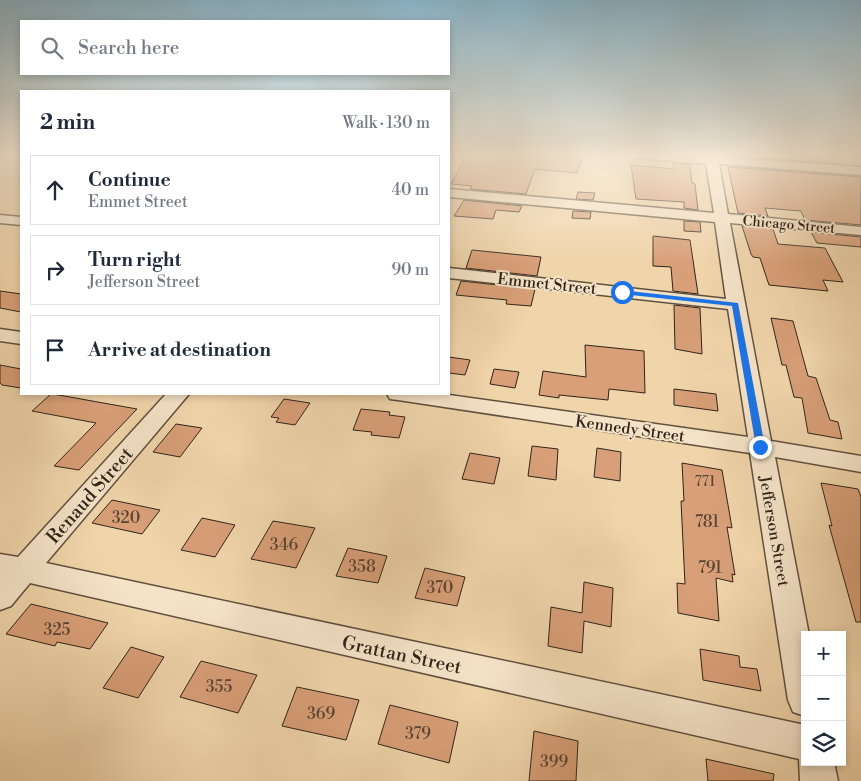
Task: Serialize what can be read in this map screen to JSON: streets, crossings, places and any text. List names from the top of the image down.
{
  "streets": {
    "street": [
      "Chicago Street",
      "Emmet Street",
      "Kennedy Street",
      "Renaud Street",
      "Jefferson Street",
      "Grattan Street"
    ]
  },
  "crossings": [
    ["Chicago Street", "Jefferson Street"],
    ["Emmet Street", "Jefferson Street"],
    ["Kennedy Street", "Jefferson Street"],
    ["Renaud Street", "Grattan Street"]
  ],
  "house_numbers": [
    "771",
    "320",
    "781",
    "346",
    "358",
    "791",
    "370",
    "325",
    "355",
    "369",
    "379",
    "399"
  ],
  "page": {
    "search": "Search here",
    "heading": ["2 min", "Walk · 130 m"],
    "list": [
      ["Continue", "Emmet Street", "40 m"],
      ["Turn right", "Jefferson Street", "90 m"],
      "Arrive at destination"
    ],
    "map_buttons": ["+", "−"]
  }
}
